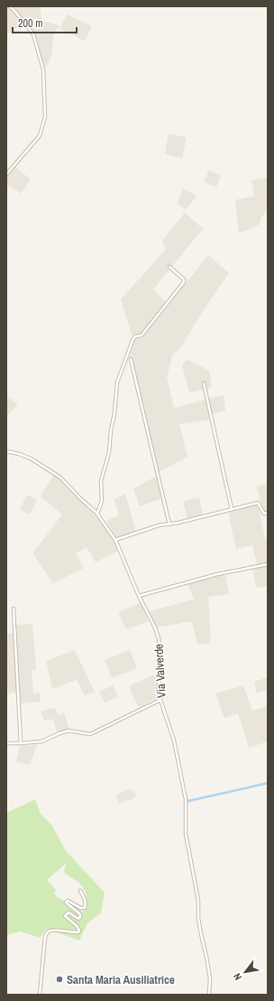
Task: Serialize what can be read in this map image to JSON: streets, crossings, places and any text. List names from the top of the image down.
{
  "streets": {
    "street": ["Via Valverde"]
  },
  "places": ["Santa Maria Ausiliatrice"],
  "scale_bar": "200 m",
  "north": "bottom left"
}
